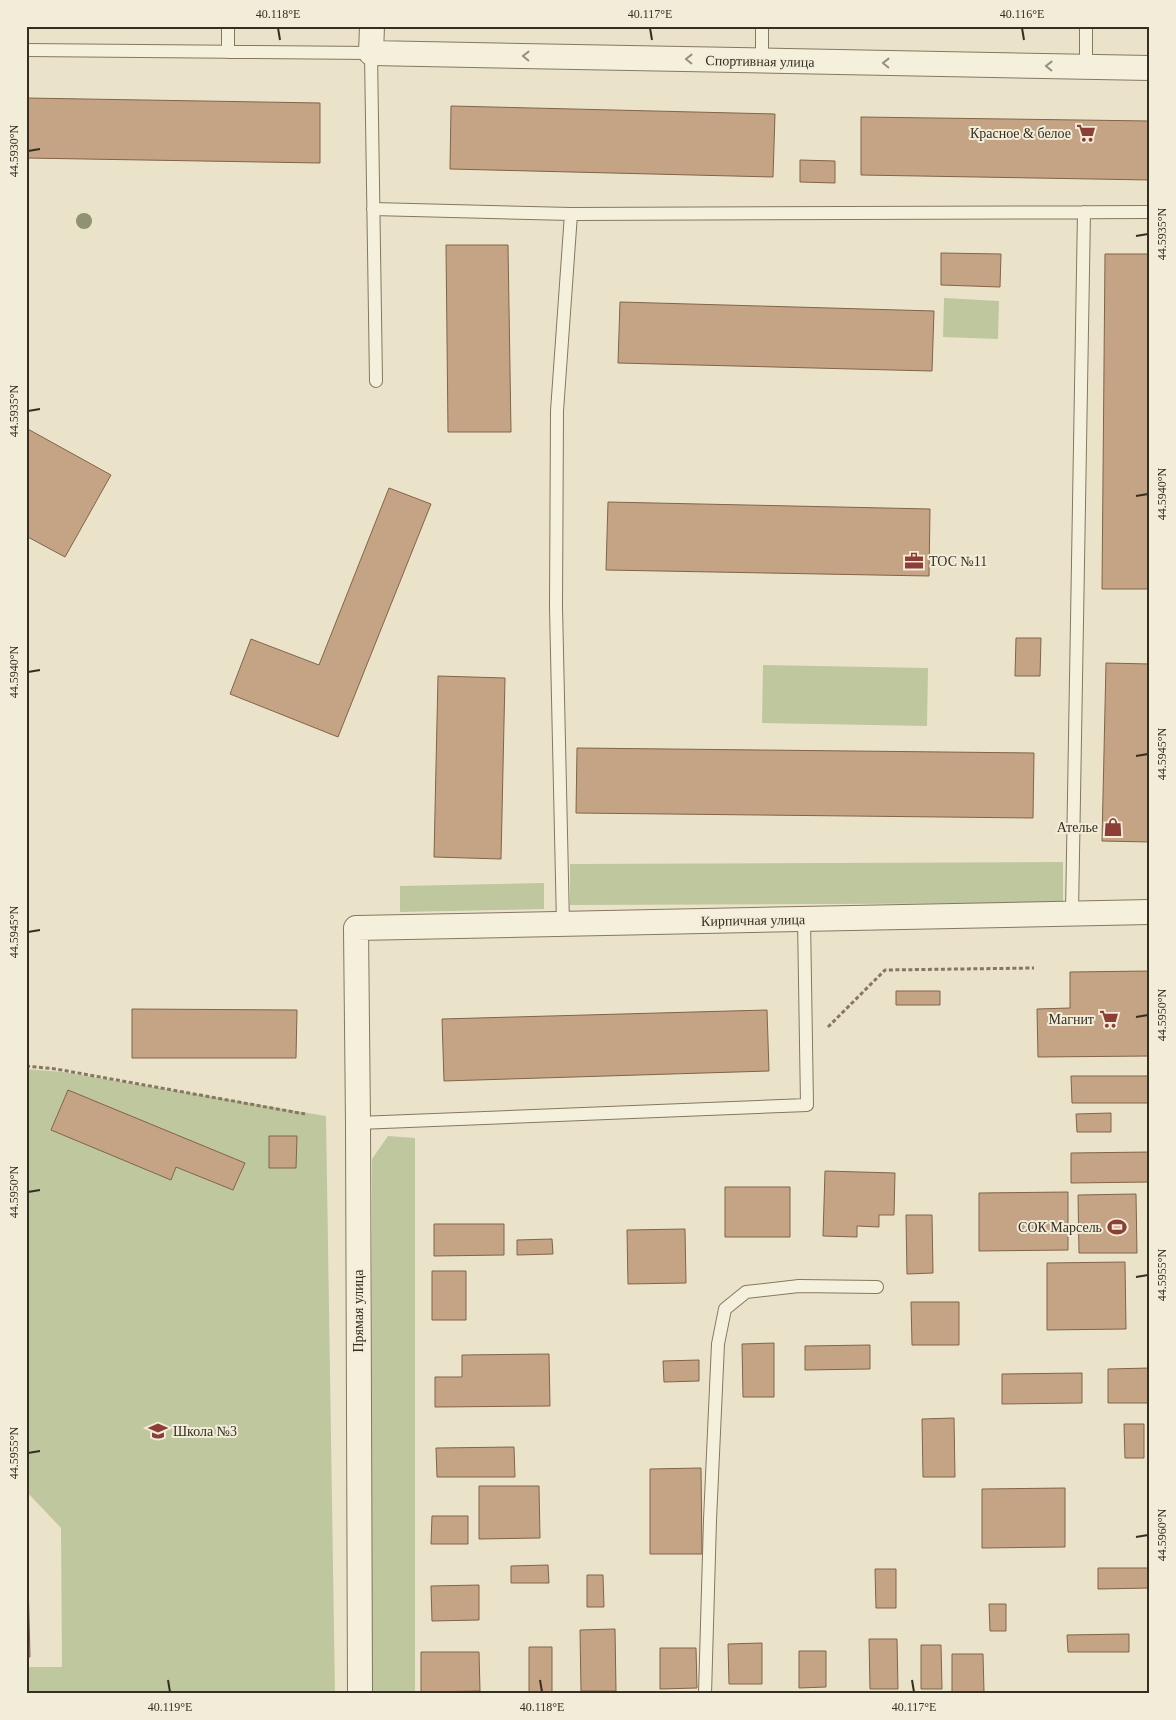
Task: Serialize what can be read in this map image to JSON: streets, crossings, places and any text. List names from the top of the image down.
{
  "streets": {
    "street": ["Спортивная улица", "Кирпичная улица", "Прямая улица"]
  },
  "crossings": [
    ["Кирпичная улица", "Прямая улица"]
  ],
  "one_way": ["Спортивная улица"],
  "places": {
    "supermarket": ["Красное & белое", "Магнит"],
    "office": ["ТОС №11"],
    "shop": ["Ателье"],
    "sports": ["СОК Марсель"],
    "school or university": ["Школа №3"]
  },
  "coordinates": [
    "40.118°E",
    "40.117°E",
    "40.116°E",
    "44.5930°N",
    "44.5935°N",
    "44.5940°N",
    "44.5945°N",
    "44.5950°N",
    "44.5955°N",
    "44.5960°N",
    "40.119°E"
  ]
}
